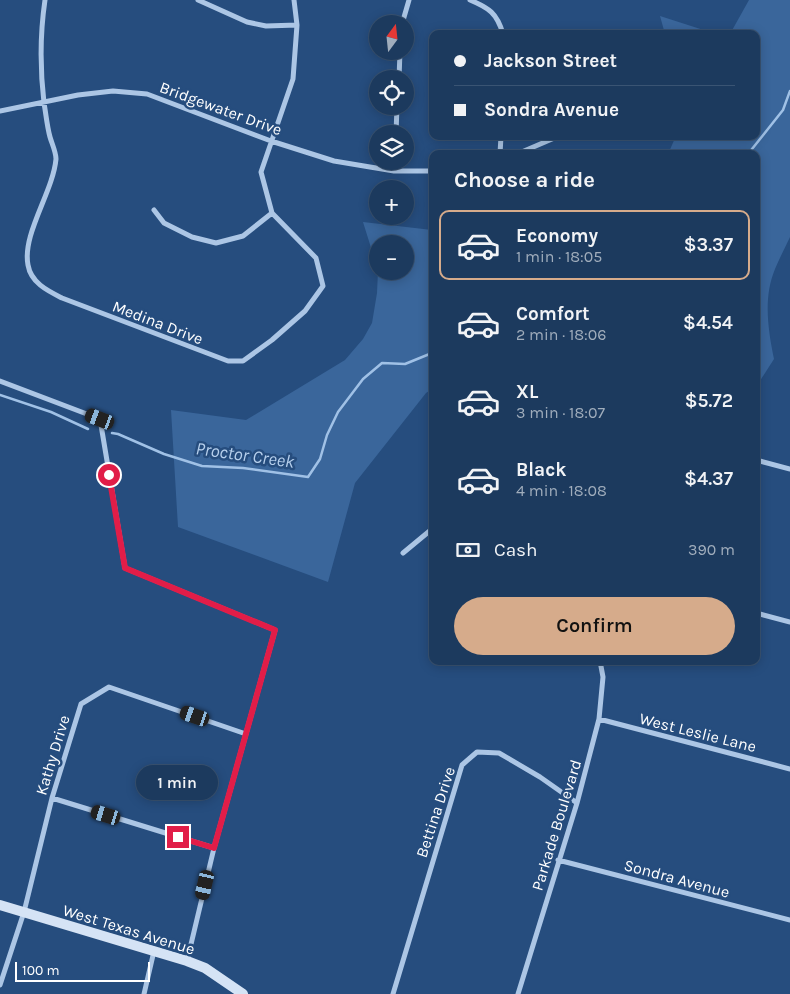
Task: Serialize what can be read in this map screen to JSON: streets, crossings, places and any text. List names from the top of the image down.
{
  "streets": {
    "street": [
      "Bridgewater Drive",
      "Medina Drive",
      "West Leslie Lane",
      "Kathy Drive",
      "Bettina Drive",
      "Parkade Boulevard",
      "Sondra Avenue",
      "West Texas Avenue"
    ]
  },
  "crossings": [
    ["Bridgewater Drive", "Medina Drive"],
    ["West Leslie Lane", "Parkade Boulevard"],
    ["Kathy Drive", "West Texas Avenue"],
    ["Bettina Drive", "Parkade Boulevard"],
    ["Parkade Boulevard", "Sondra Avenue"]
  ],
  "water": ["Proctor Creek"],
  "scale_bar": "100 m",
  "north": "top",
  "page": {
    "map_buttons": ["+", "−"],
    "banner": ["Jackson Street", "Sondra Avenue"],
    "heading": "Choose a ride",
    "list": [
      {
        "name": "Economy",
        "note": "1 min · 18:05",
        "value": "$3.37"
      },
      {
        "name": "Comfort",
        "note": "2 min · 18:06",
        "value": "$4.54"
      },
      {
        "name": "XL",
        "note": "3 min · 18:07",
        "value": "$5.72"
      },
      {
        "name": "Black",
        "note": "4 min · 18:08",
        "value": "$4.37"
      }
    ],
    "pay": ["Cash", "390 m"],
    "buttons": "Confirm",
    "bubble": "1 min",
    "scale": "100 m"
  }
}
